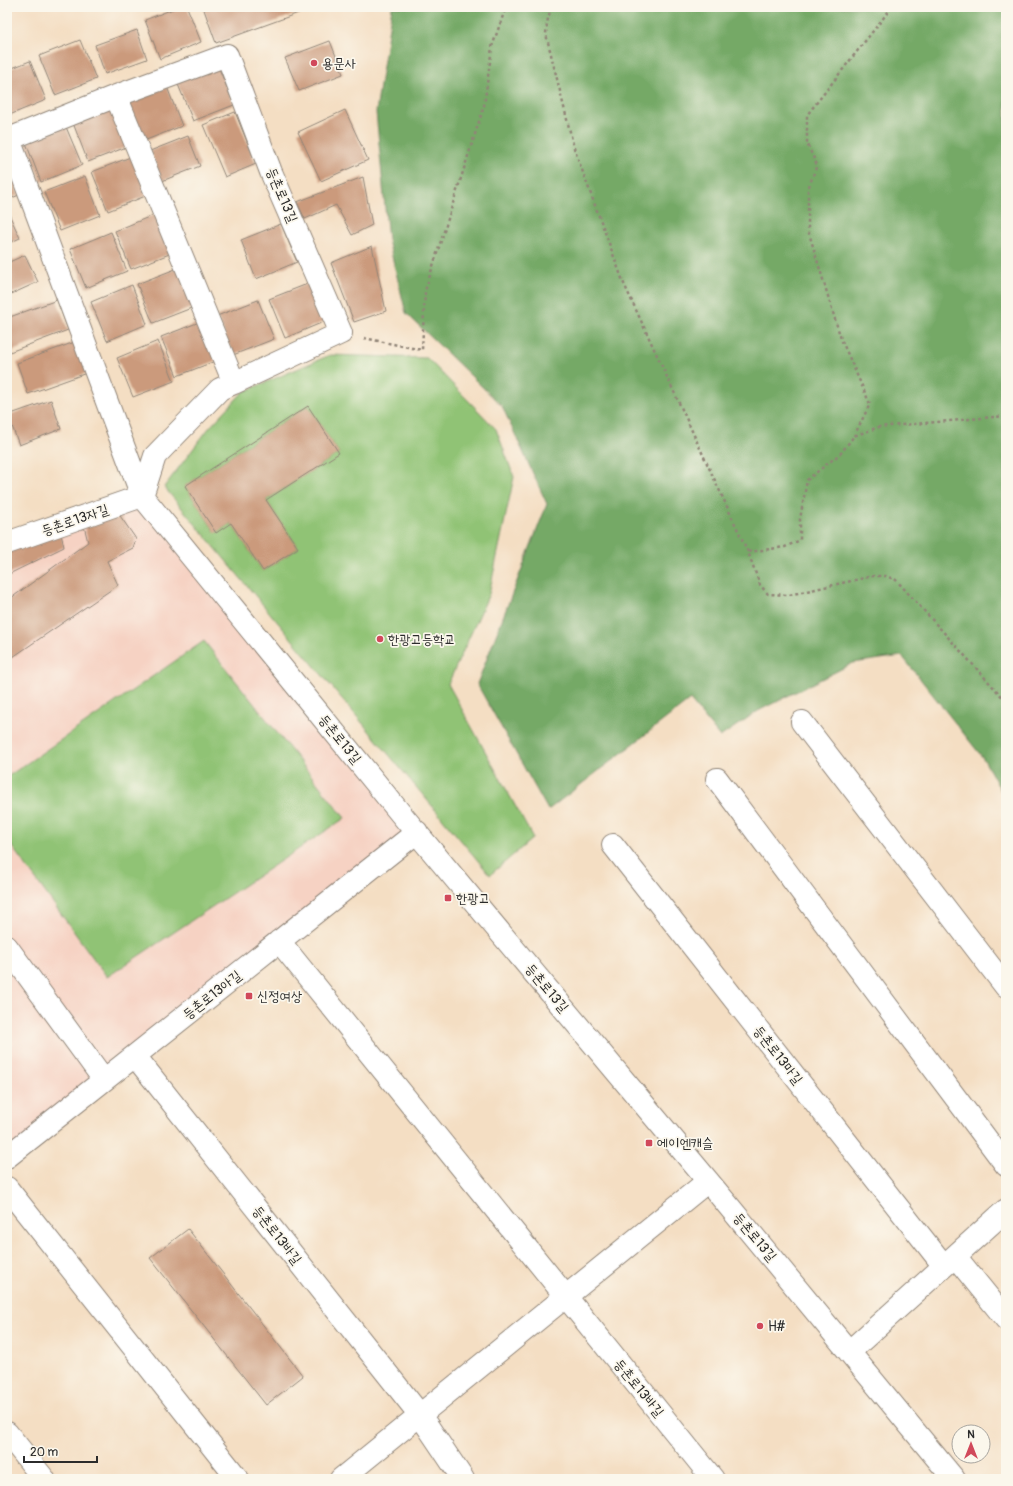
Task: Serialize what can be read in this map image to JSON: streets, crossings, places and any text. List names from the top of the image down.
{
  "streets": {
    "street": [
      "등촌로13길",
      "등촌로13자길",
      "등촌로13아길",
      "등촌로13마길",
      "등촌로13바길"
    ]
  },
  "crossings": [
    ["등촌로13길", "등촌로13자길"],
    ["등촌로13길", "등촌로13아길"],
    ["등촌로13아길", "등촌로13바길"]
  ],
  "places": {
    "other": ["용문사", "한광고등학교", "H#"],
    "transit": ["한광고", "신정여상", "에이엔캐슬"]
  },
  "scale_bar": "20 m",
  "north": "top"
}
